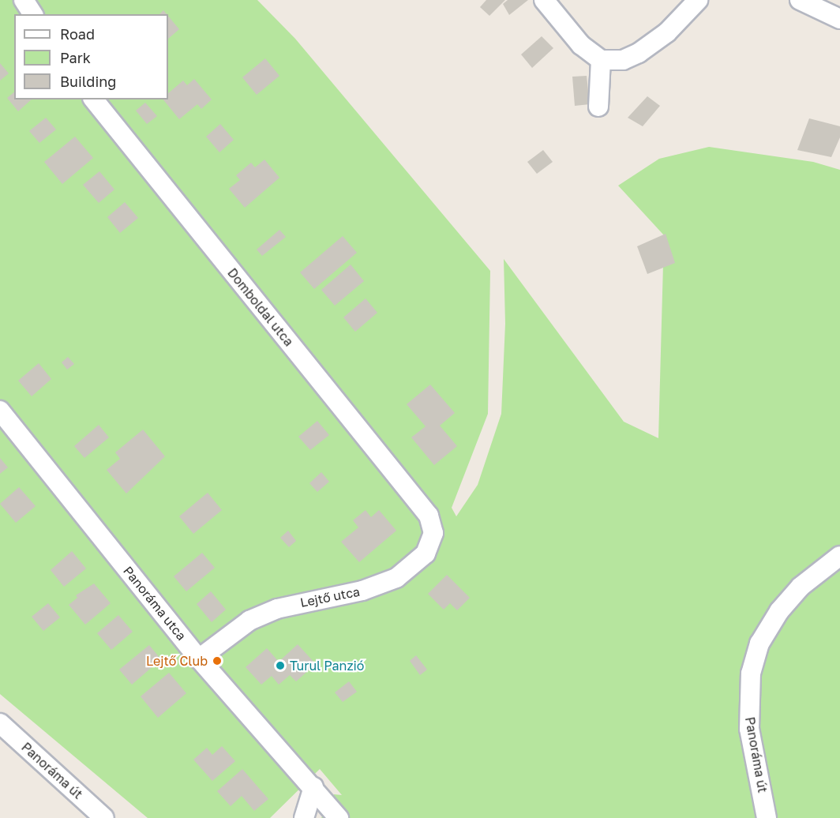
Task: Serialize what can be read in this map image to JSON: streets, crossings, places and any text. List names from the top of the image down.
{
  "streets": {
    "street": [
      "Domboldal utca",
      "Lejtő utca",
      "Panoráma utca",
      "Panoráma út"
    ]
  },
  "crossings": [
    ["Domboldal utca", "Lejtő utca"],
    ["Lejtő utca", "Panoráma utca"]
  ],
  "places": ["Lejtő Club", "Turul Panzió"],
  "legend": ["Road", "Park", "Building"]
}
